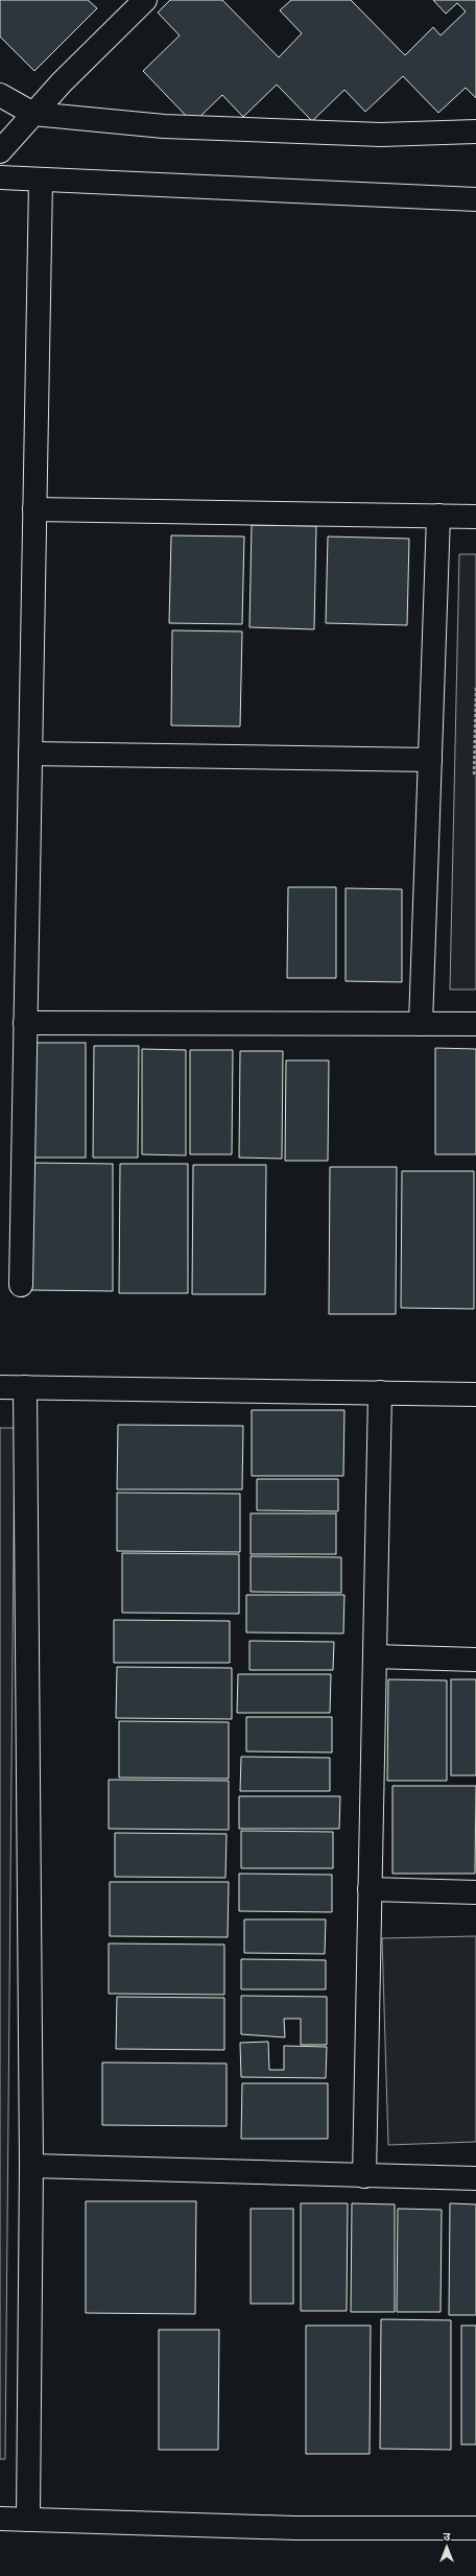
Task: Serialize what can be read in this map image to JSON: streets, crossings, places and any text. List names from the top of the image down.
{
  "north": "top"
}
